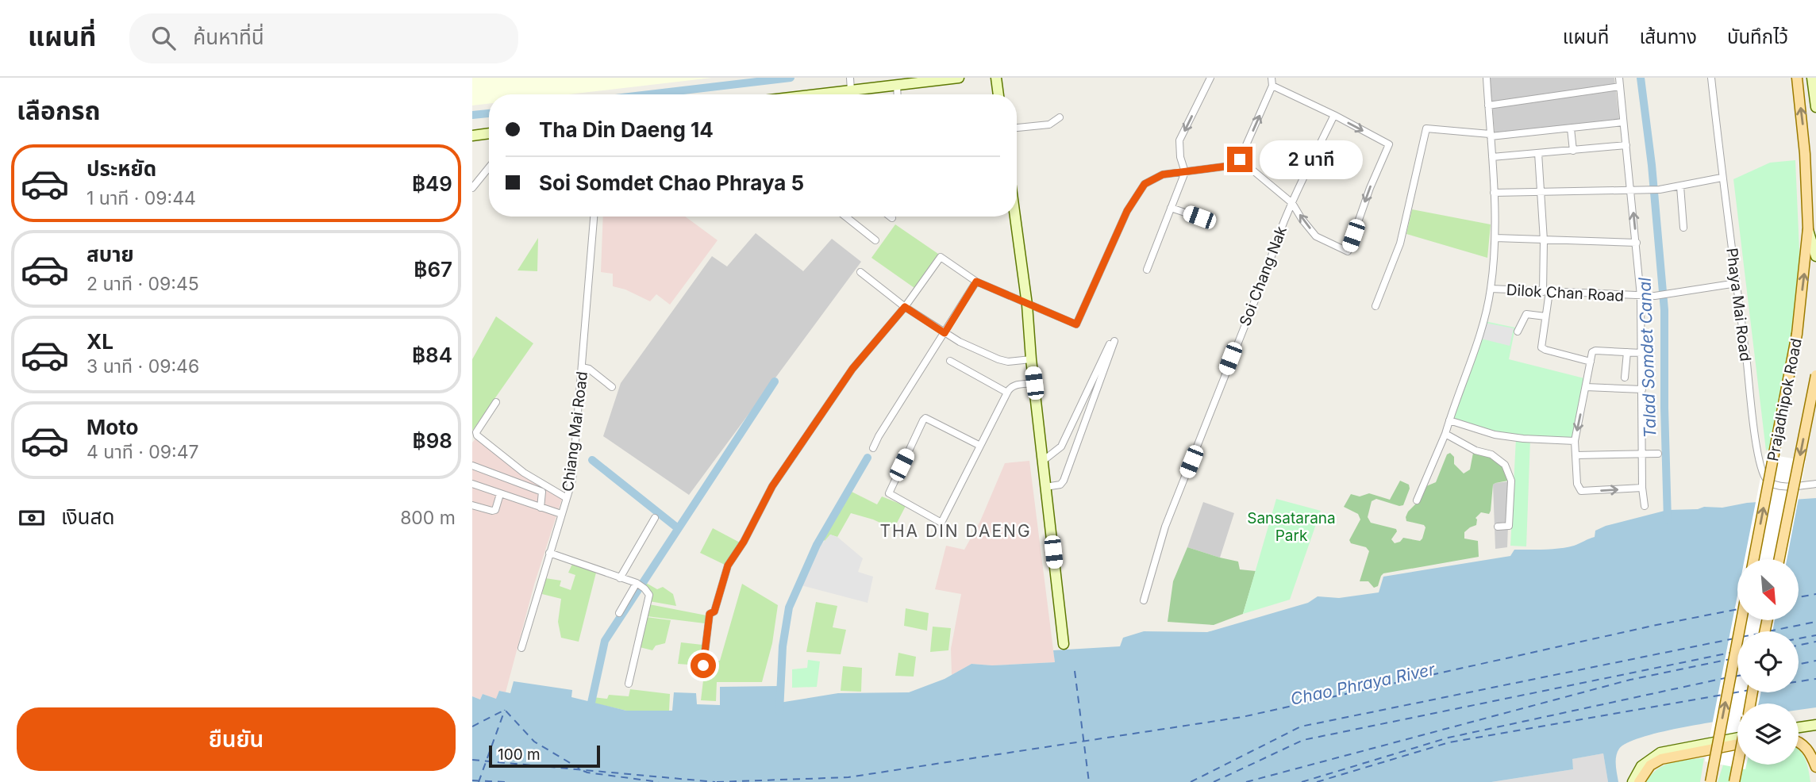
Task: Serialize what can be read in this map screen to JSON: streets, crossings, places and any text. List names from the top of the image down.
{
  "streets": {
    "main road": ["Prajadhipok Road"],
    "street": [
      "Soi Chang Nak",
      "Dilok Chan Road",
      "Phaya Mai Road",
      "Chiang Mai Road"
    ]
  },
  "crossings": [
    ["Dilok Chan Road", "Phaya Mai Road"]
  ],
  "districts": ["THA DIN DAENG"],
  "water": ["Talad Somdet Canal", "Chao Phraya River"],
  "parks": ["Sansatarana Park"],
  "scale_bar": "100 m",
  "north": "bottom right",
  "page": {
    "header": "แผนที่",
    "search": "ค้นหาที่นี่",
    "nav": ["แผนที่", "เส้นทาง", "บันทึกไว้"],
    "heading": "เลือกรถ",
    "banner": ["Tha Din Daeng 14", "Soi Somdet Chao Phraya 5"],
    "bubble": "2 นาที",
    "list": [
      {
        "name": "ประหยัด",
        "note": "1 นาที · 09:44",
        "value": "฿49"
      },
      {
        "name": "สบาย",
        "note": "2 นาที · 09:45",
        "value": "฿67"
      },
      {
        "name": "XL",
        "note": "3 นาที · 09:46",
        "value": "฿84"
      },
      {
        "name": "Moto",
        "note": "4 นาที · 09:47",
        "value": "฿98"
      }
    ],
    "pay": ["เงินสด", "800 m"],
    "buttons": "ยืนยัน",
    "scale": "100 m"
  }
}
